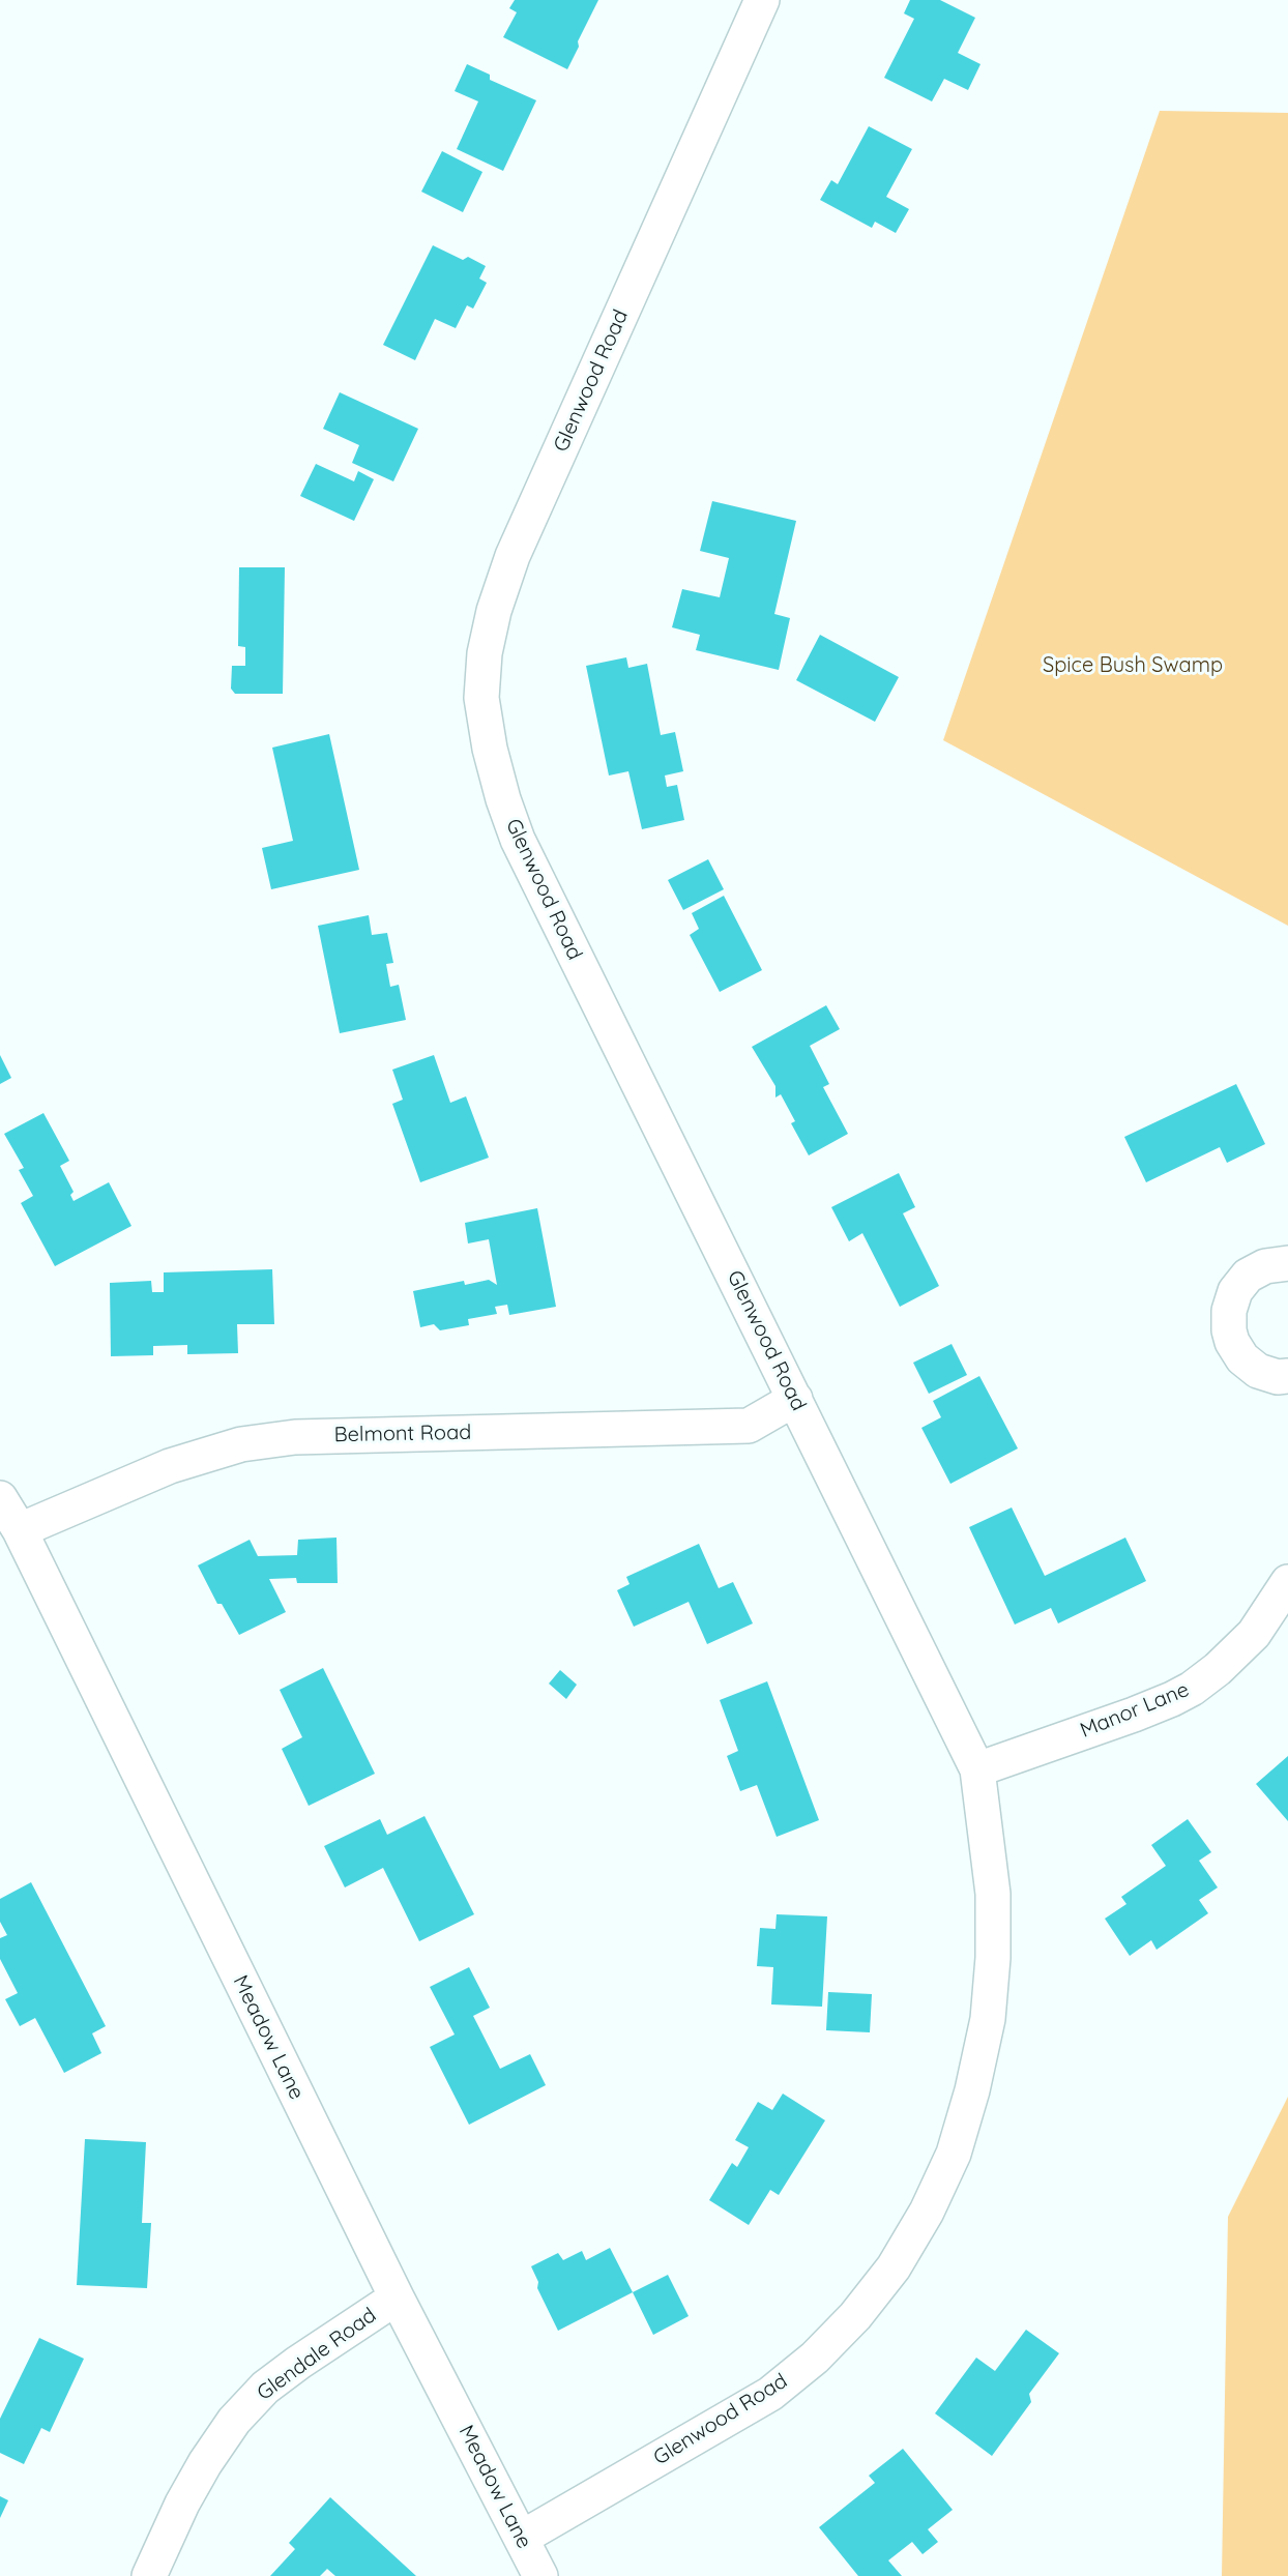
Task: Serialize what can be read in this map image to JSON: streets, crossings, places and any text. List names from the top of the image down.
{
  "streets": {
    "street": [
      "Glenwood Road",
      "Belmont Road",
      "Manor Lane",
      "Meadow Lane",
      "Glendale Road"
    ]
  },
  "crossings": [
    ["Glenwood Road", "Belmont Road"],
    ["Glenwood Road", "Manor Lane"],
    ["Glenwood Road", "Meadow Lane"],
    ["Belmont Road", "Meadow Lane"],
    ["Meadow Lane", "Glendale Road"]
  ],
  "parks": ["Spice Bush Swamp"]
}
